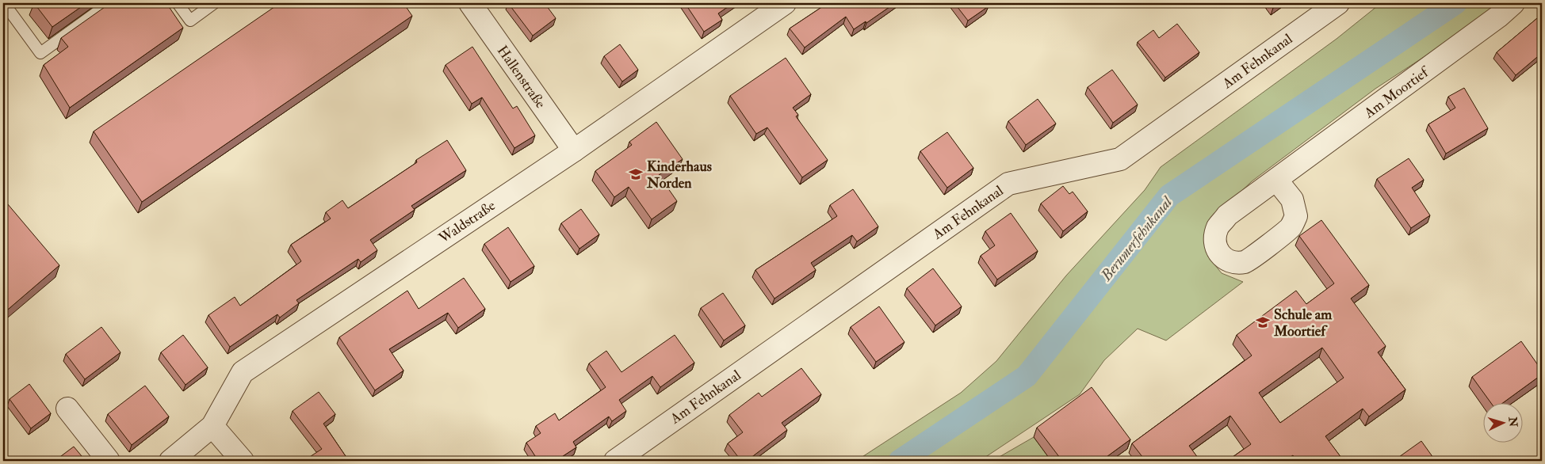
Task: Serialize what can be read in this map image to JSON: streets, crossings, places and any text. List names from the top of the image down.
{
  "streets": {
    "street": [
      "Am Fehnkanal",
      "Hallenstraße",
      "Am Moortief",
      "Waldstraße"
    ]
  },
  "crossings": [
    ["Hallenstraße", "Waldstraße"]
  ],
  "water": ["Berumerfehnkanal"],
  "places": {
    "school or university": ["Kinderhaus Norden", "Schule am Moortief"]
  },
  "north": "right"
}
